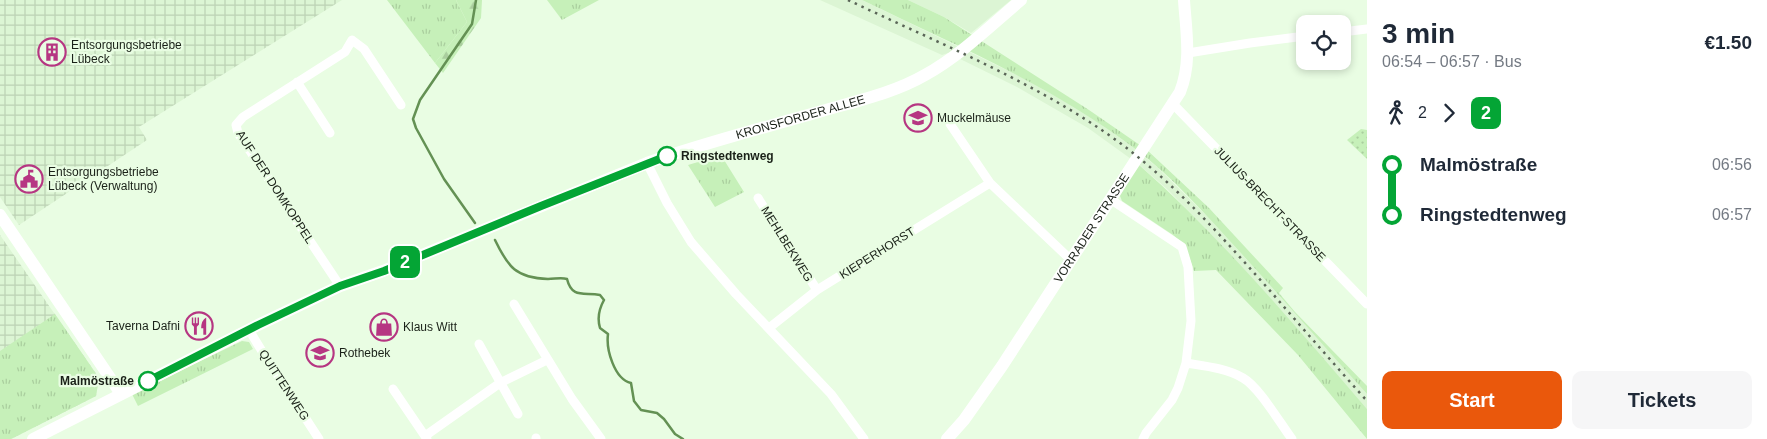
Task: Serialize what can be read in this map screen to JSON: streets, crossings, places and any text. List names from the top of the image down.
{
  "streets": {
    "main road": ["KRONSFORDER ALLEE", "VORRADER STRASSE"],
    "street": [
      "AUF DER DOMKOPPEL",
      "JULIUS-BRECHT-STRASSE",
      "MEHLBEKWEG",
      "KIEPERHORST",
      "QUITTENWEG"
    ]
  },
  "crossings": [
    ["KRONSFORDER ALLEE", "AUF DER DOMKOPPEL"],
    ["KRONSFORDER ALLEE", "QUITTENWEG"],
    ["JULIUS-BRECHT-STRASSE", "VORRADER STRASSE"],
    ["MEHLBEKWEG", "KIEPERHORST"]
  ],
  "places": {
    "building": ["Entsorgungsbetriebe Lübeck"],
    "school or university": ["Muckelmäuse", "Rothebek"],
    "other": ["Ringstedtenweg", "Malmöstraße"],
    "public building": ["Entsorgungsbetriebe Lübeck (Verwaltung)"],
    "restaurant": ["Taverna Dafni"],
    "shop": ["Klaus Witt"]
  },
  "lines": ["bus line 2"],
  "page": {
    "on_map": "2",
    "heading": ["3 min", "06:54 – 06:57 · Bus", "€1.50"],
    "legs": ["2", "2"],
    "list": [
      {
        "name": "Malmöstraße",
        "value": "06:56"
      },
      {
        "name": "Ringstedtenweg",
        "value": "06:57"
      }
    ],
    "buttons": ["Start", "Tickets"]
  }
}
